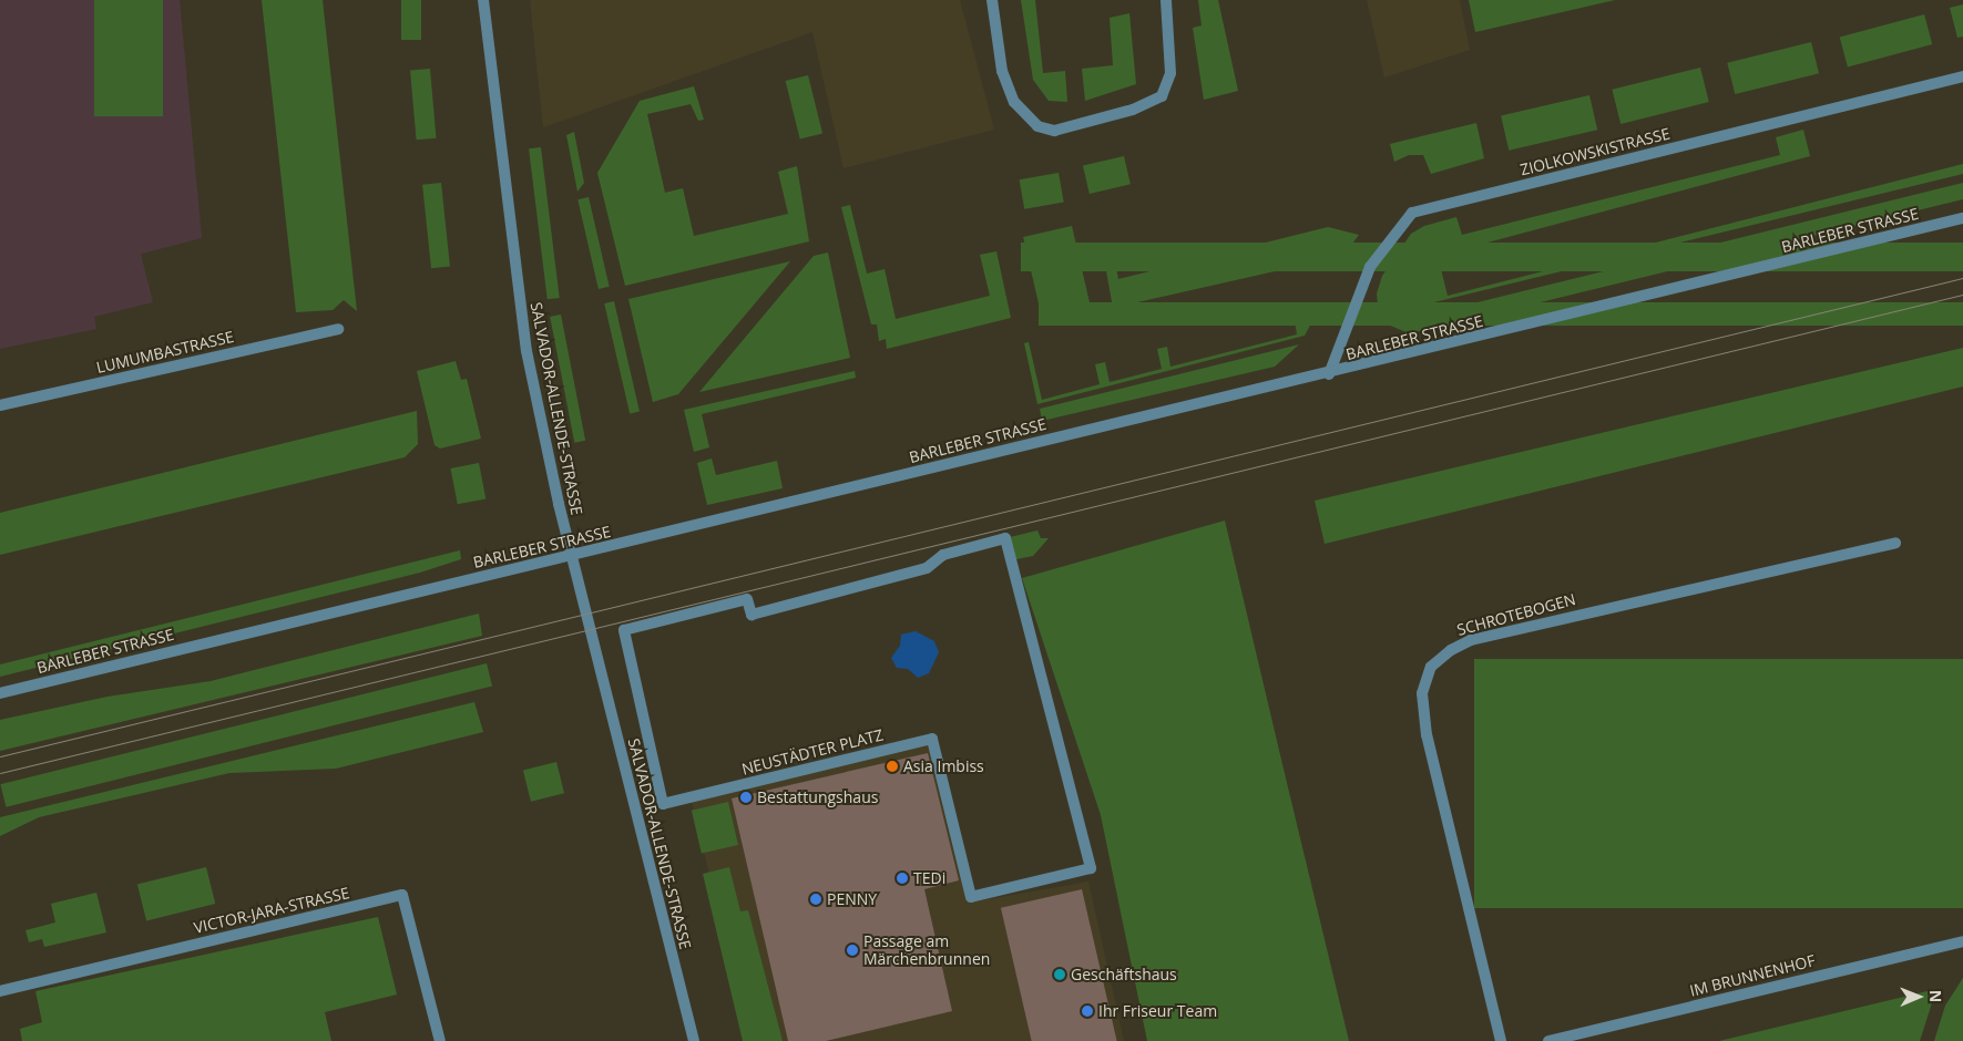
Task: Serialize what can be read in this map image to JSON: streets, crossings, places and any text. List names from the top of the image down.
{
  "streets": {
    "street": [
      "ZIOLKOWSKISTRASSE",
      "BARLEBER STRASSE",
      "LUMUMBASTRASSE",
      "SALVADOR-ALLENDE-STRASSE",
      "SCHROTEBOGEN",
      "NEUSTÄDTER PLATZ",
      "VICTOR-JARA-STRASSE",
      "IM BRUNNENHOF"
    ]
  },
  "crossings": [
    ["ZIOLKOWSKISTRASSE", "BARLEBER STRASSE"],
    ["BARLEBER STRASSE", "SALVADOR-ALLENDE-STRASSE"]
  ],
  "places": [
    "Asia Imbiss",
    "Bestattungshaus",
    "TEDi",
    "PENNY",
    "Passage am Märchenbrunnen",
    "Geschäftshaus",
    "Ihr Friseur Team"
  ],
  "north": "right"
}
